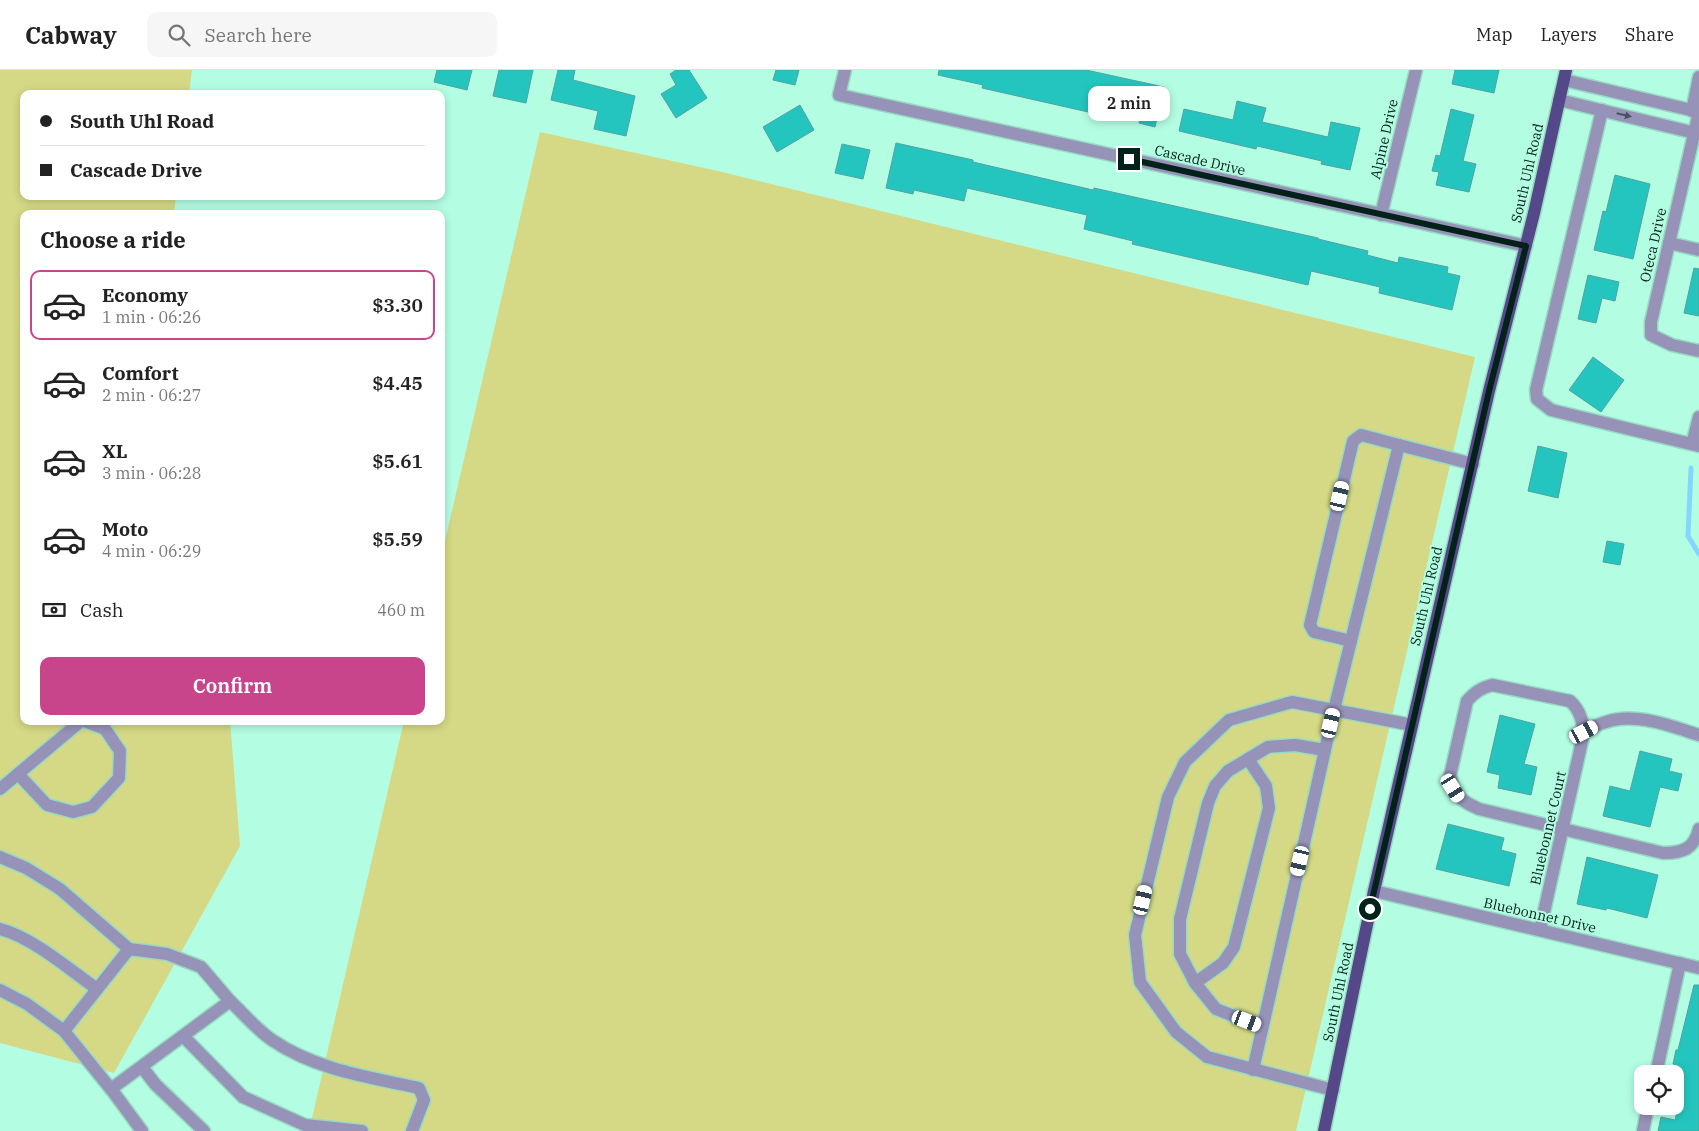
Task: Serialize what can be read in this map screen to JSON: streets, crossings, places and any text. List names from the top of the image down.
{
  "streets": {
    "main road": ["South Uhl Road"],
    "street": [
      "Alpine Drive",
      "Cascade Drive",
      "Oteca Drive",
      "Bluebonnet Court",
      "Bluebonnet Drive"
    ]
  },
  "crossings": [
    ["Alpine Drive", "Cascade Drive"],
    ["Cascade Drive", "South Uhl Road"],
    ["South Uhl Road", "Bluebonnet Drive"],
    ["Bluebonnet Court", "Bluebonnet Drive"]
  ],
  "page": {
    "header": "Cabway",
    "search": "Search here",
    "nav": ["Map", "Layers", "Share"],
    "bubble": "2 min",
    "banner": ["South Uhl Road", "Cascade Drive"],
    "heading": "Choose a ride",
    "list": [
      {
        "name": "Economy",
        "note": "1 min · 06:26",
        "value": "$3.30"
      },
      {
        "name": "Comfort",
        "note": "2 min · 06:27",
        "value": "$4.45"
      },
      {
        "name": "XL",
        "note": "3 min · 06:28",
        "value": "$5.61"
      },
      {
        "name": "Moto",
        "note": "4 min · 06:29",
        "value": "$5.59"
      }
    ],
    "pay": ["Cash", "460 m"],
    "buttons": "Confirm"
  }
}
